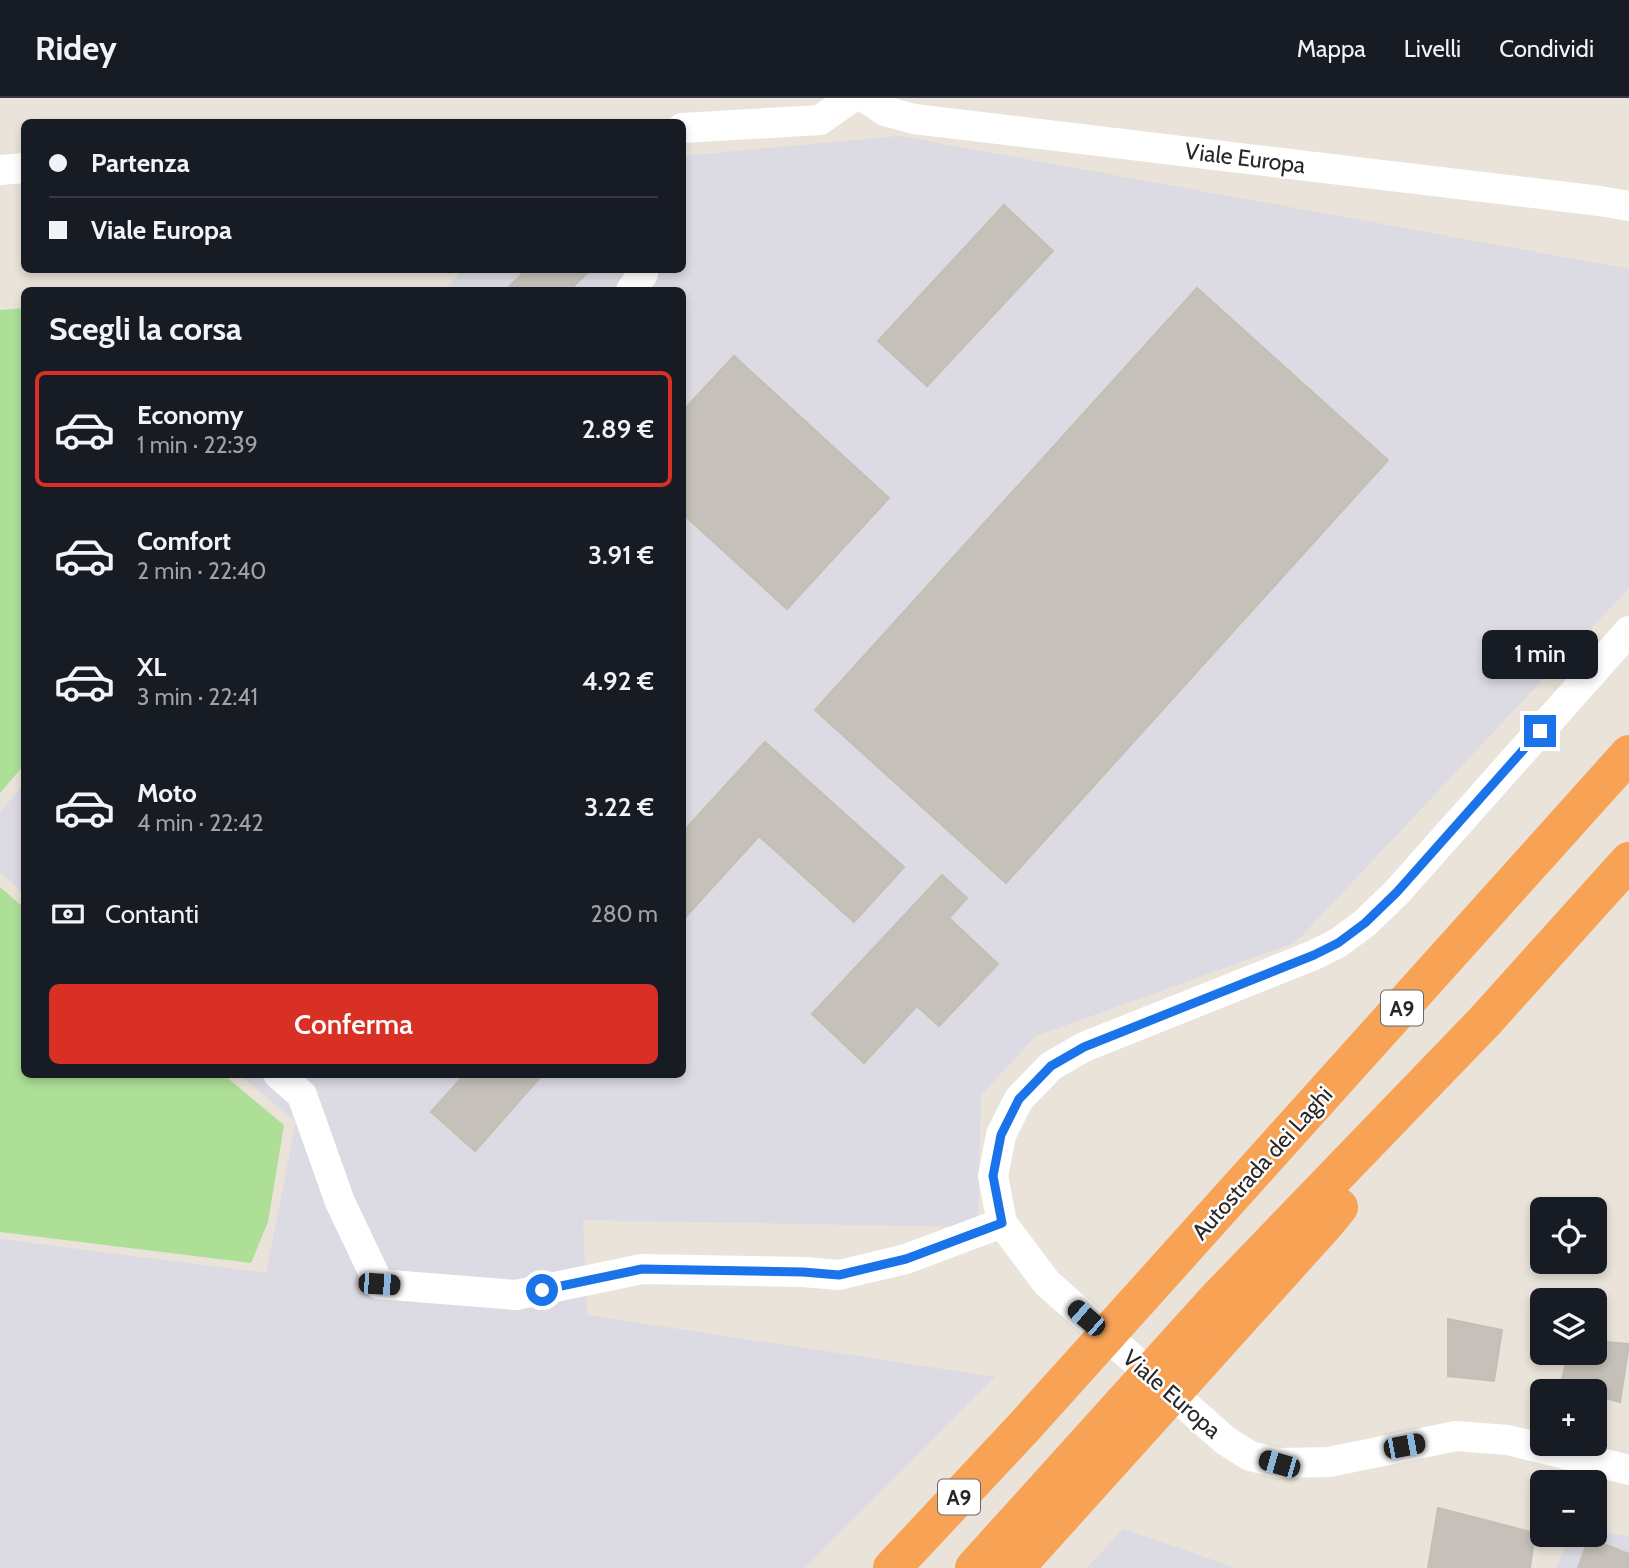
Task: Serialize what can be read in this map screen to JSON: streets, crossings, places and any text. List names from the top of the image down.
{
  "streets": {
    "highway": ["A9", "Autostrada dei Laghi"],
    "street": ["Viale Europa"]
  },
  "page": {
    "header": "Ridey",
    "nav": ["Mappa", "Livelli", "Condividi"],
    "banner": ["Partenza", "Viale Europa"],
    "heading": "Scegli la corsa",
    "list": [
      {
        "name": "Economy",
        "note": "1 min · 22:39",
        "value": "2.89 €"
      },
      {
        "name": "Comfort",
        "note": "2 min · 22:40",
        "value": "3.91 €"
      },
      {
        "name": "XL",
        "note": "3 min · 22:41",
        "value": "4.92 €"
      },
      {
        "name": "Moto",
        "note": "4 min · 22:42",
        "value": "3.22 €"
      }
    ],
    "bubble": "1 min",
    "pay": ["Contanti", "280 m"],
    "buttons": "Conferma",
    "map_buttons": ["+", "−"]
  }
}
